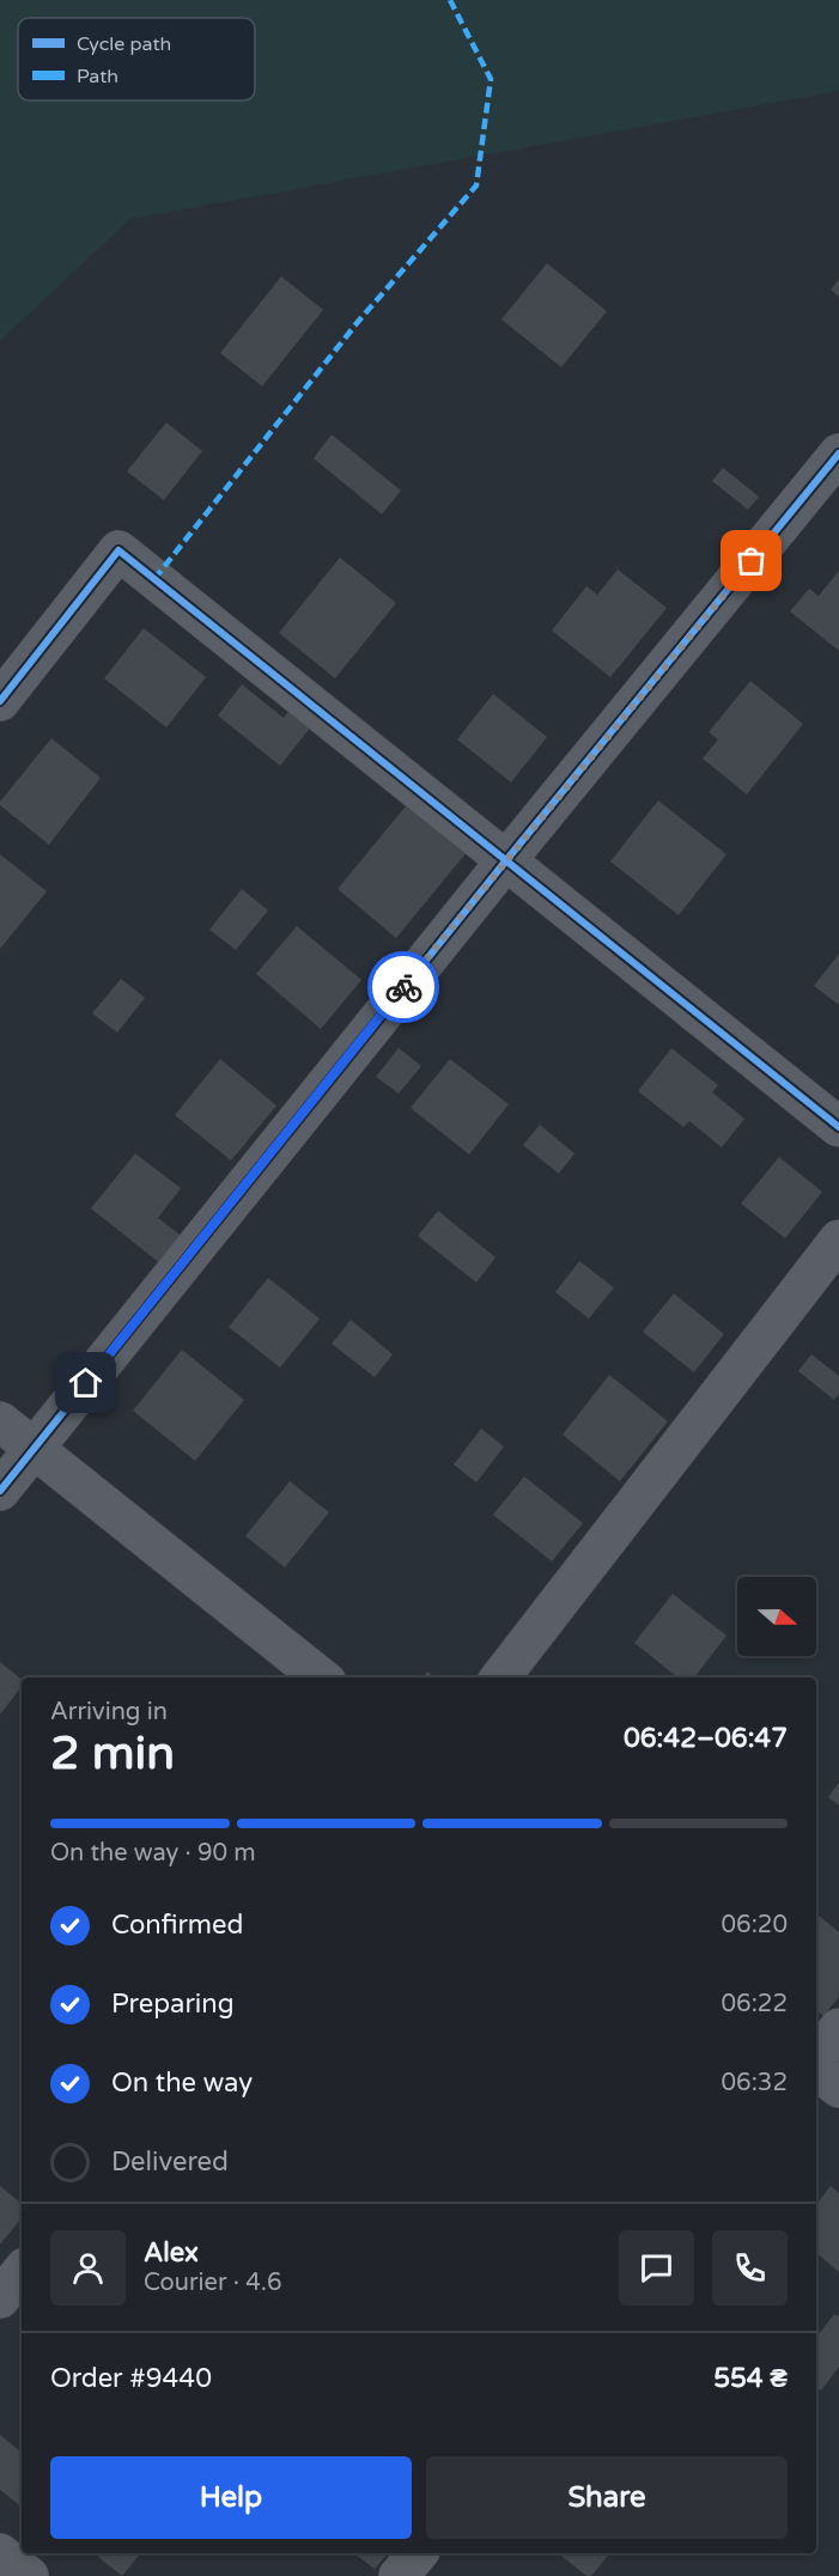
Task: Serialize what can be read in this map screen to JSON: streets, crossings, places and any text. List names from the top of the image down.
{
  "legend": ["Cycle path", "Path"],
  "north": "right",
  "page": {
    "heading": ["2 min", "Arriving in", "06:42–06:47"],
    "panel": [
      "Alex",
      "Courier · 4.6",
      "Order #9440",
      "554 ₴"
    ],
    "bar": "On the way · 90 m",
    "list": [
      ["Confirmed", "06:20"],
      ["Preparing", "06:22"],
      ["On the way", "06:32"],
      "Delivered"
    ],
    "buttons": ["Help", "Share"]
  }
}
